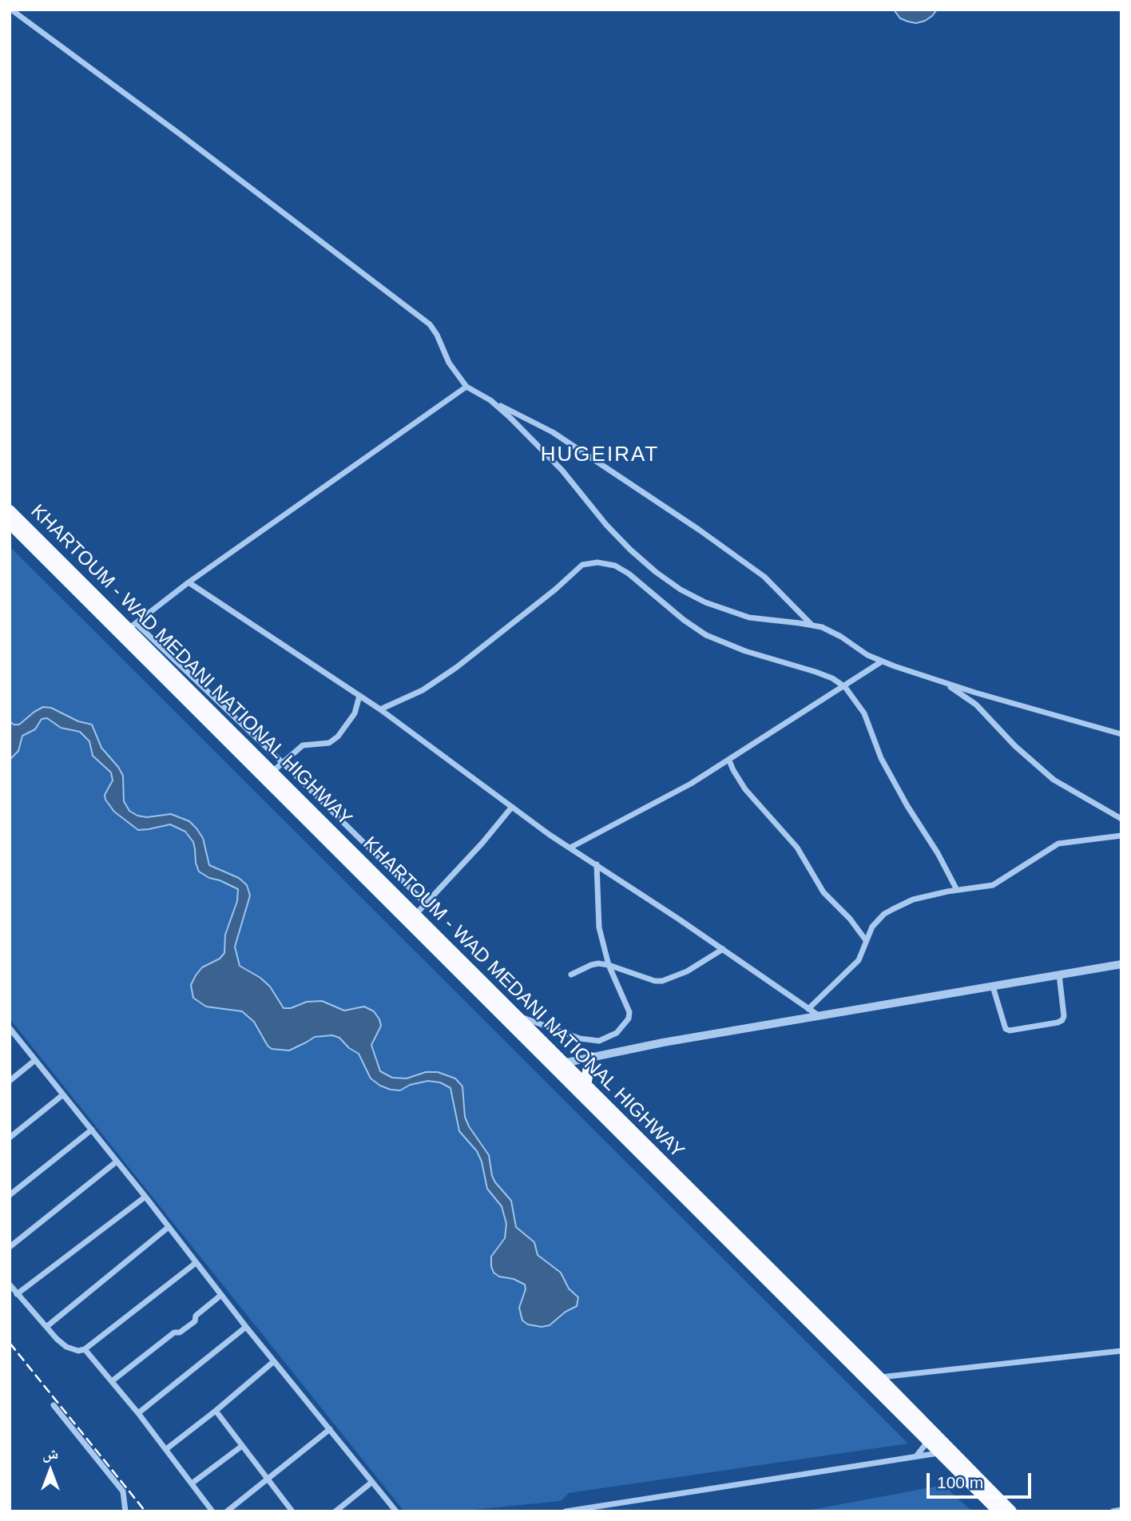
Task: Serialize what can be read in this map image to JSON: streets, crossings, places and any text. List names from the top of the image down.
{
  "streets": {
    "highway": ["KHARTOUM - WAD MEDANI NATIONAL HIGHWAY"]
  },
  "districts": ["HUGEIRAT"],
  "scale_bar": "100 m",
  "north": "top"
}
